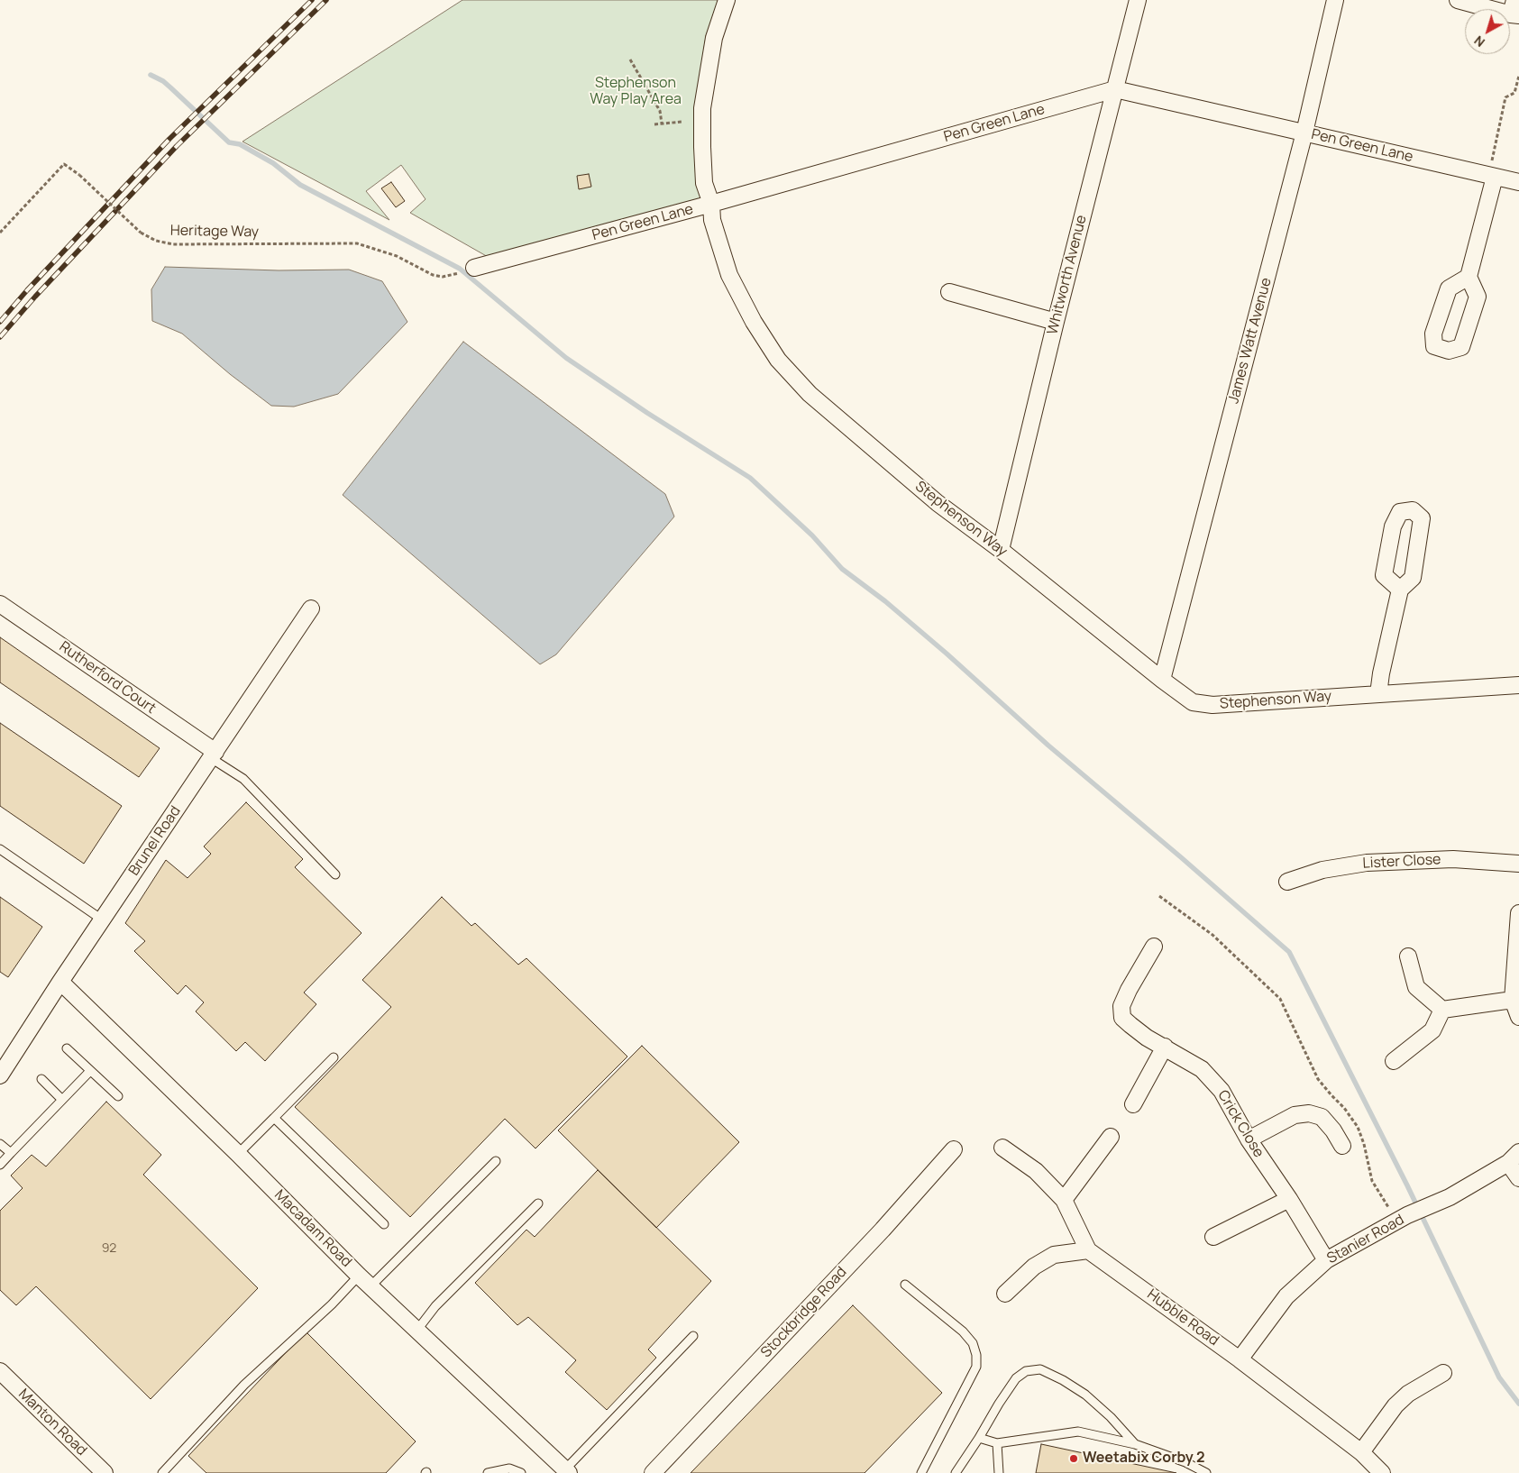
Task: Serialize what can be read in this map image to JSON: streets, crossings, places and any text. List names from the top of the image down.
{
  "streets": {
    "street": [
      "Pen Green Lane",
      "Whitworth Avenue",
      "James Watt Avenue",
      "Stephenson Way",
      "Rutherford Court",
      "Brunel Road",
      "Lister Close",
      "Crick Close",
      "Macadam Road",
      "Stanier Road",
      "Stockbridge Road",
      "Hubble Road",
      "Manton Road"
    ],
    "path": ["Heritage Way"]
  },
  "crossings": [
    ["Pen Green Lane", "Whitworth Avenue"],
    ["Pen Green Lane", "James Watt Avenue"],
    ["Pen Green Lane", "Stephenson Way"],
    ["Whitworth Avenue", "Stephenson Way"],
    ["James Watt Avenue", "Stephenson Way"],
    ["Rutherford Court", "Brunel Road"],
    ["Brunel Road", "Macadam Road"],
    ["Crick Close", "Stanier Road"],
    ["Stanier Road", "Hubble Road"]
  ],
  "parks": ["Stephenson Way Play Area"],
  "places": ["Weetabix Corby 2"],
  "house_numbers": ["92"],
  "north": "bottom left"
}
